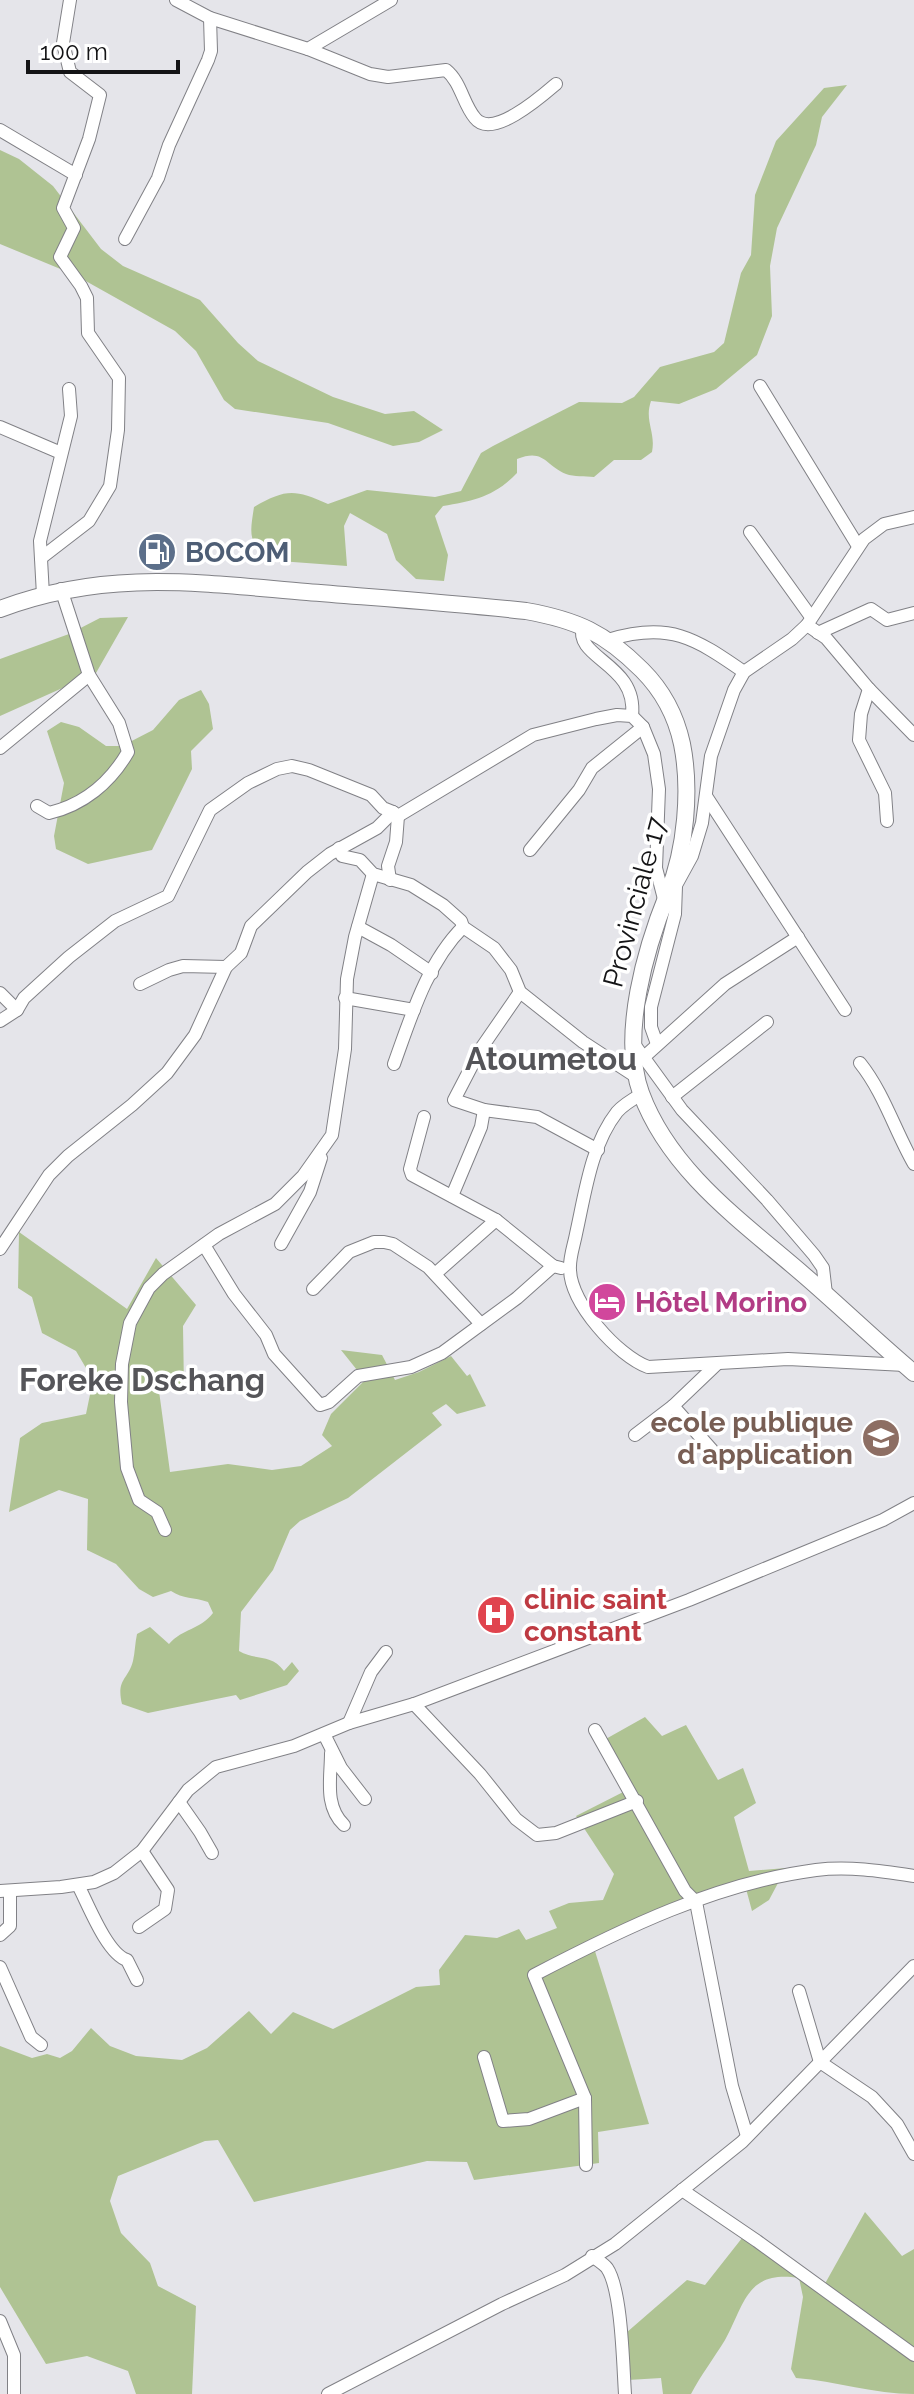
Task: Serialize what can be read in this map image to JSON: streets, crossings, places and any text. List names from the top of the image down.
{
  "streets": {
    "main road": ["Provinciale 17"]
  },
  "districts": ["Atoumetou", "Foreke Dschang"],
  "places": {
    "fuel station": ["BOCOM"],
    "hotel": ["Hôtel Morino"],
    "school or university": ["ecole publique d'application"],
    "hospital": ["clinic saint constant"]
  },
  "scale_bar": "100 m"
}
